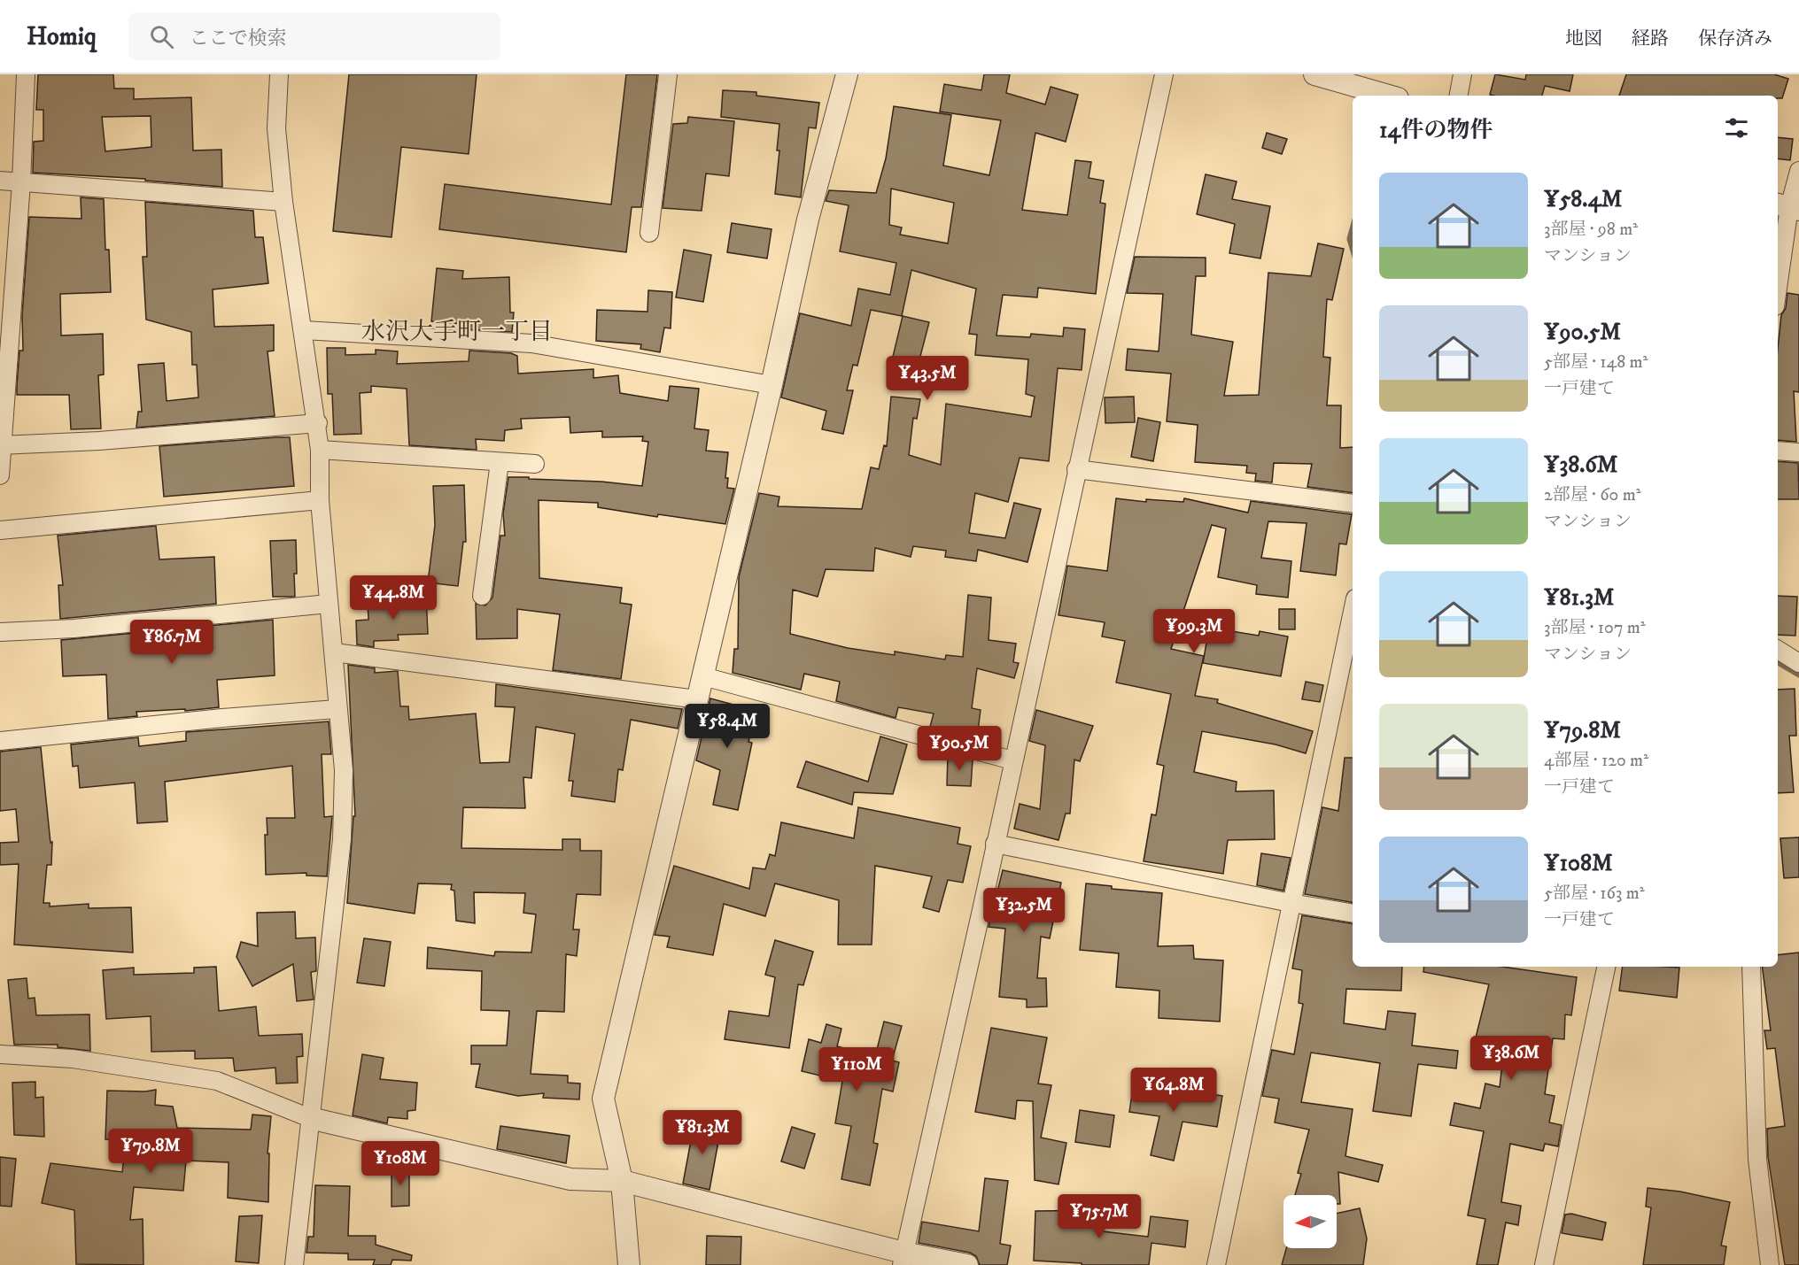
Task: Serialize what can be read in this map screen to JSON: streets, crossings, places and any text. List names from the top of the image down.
{
  "districts": ["水沢大手町一丁目"],
  "north": "left",
  "page": {
    "header": "Homiq",
    "search": "ここで検索",
    "nav": ["地図", "経路", "保存済み"],
    "heading": "14件の物件",
    "list": [
      {
        "name": "¥58.4M",
        "note": "3部屋 · 98 m² · マンション"
      },
      {
        "name": "¥90.5M",
        "note": "5部屋 · 148 m² · 一戸建て"
      },
      {
        "name": "¥38.6M",
        "note": "2部屋 · 60 m² · マンション"
      },
      {
        "name": "¥81.3M",
        "note": "3部屋 · 107 m² · マンション"
      },
      {
        "name": "¥79.8M",
        "note": "4部屋 · 120 m² · 一戸建て"
      },
      {
        "name": "¥108M",
        "note": "5部屋 · 163 m² · 一戸建て"
      }
    ],
    "price": [
      "¥43.5M",
      "¥44.8M",
      "¥99.3M",
      "¥86.7M",
      "¥58.4M",
      "¥90.5M",
      "¥32.5M",
      "¥38.6M",
      "¥110M",
      "¥64.8M",
      "¥81.3M",
      "¥79.8M",
      "¥108M",
      "¥75.7M"
    ]
  }
}
